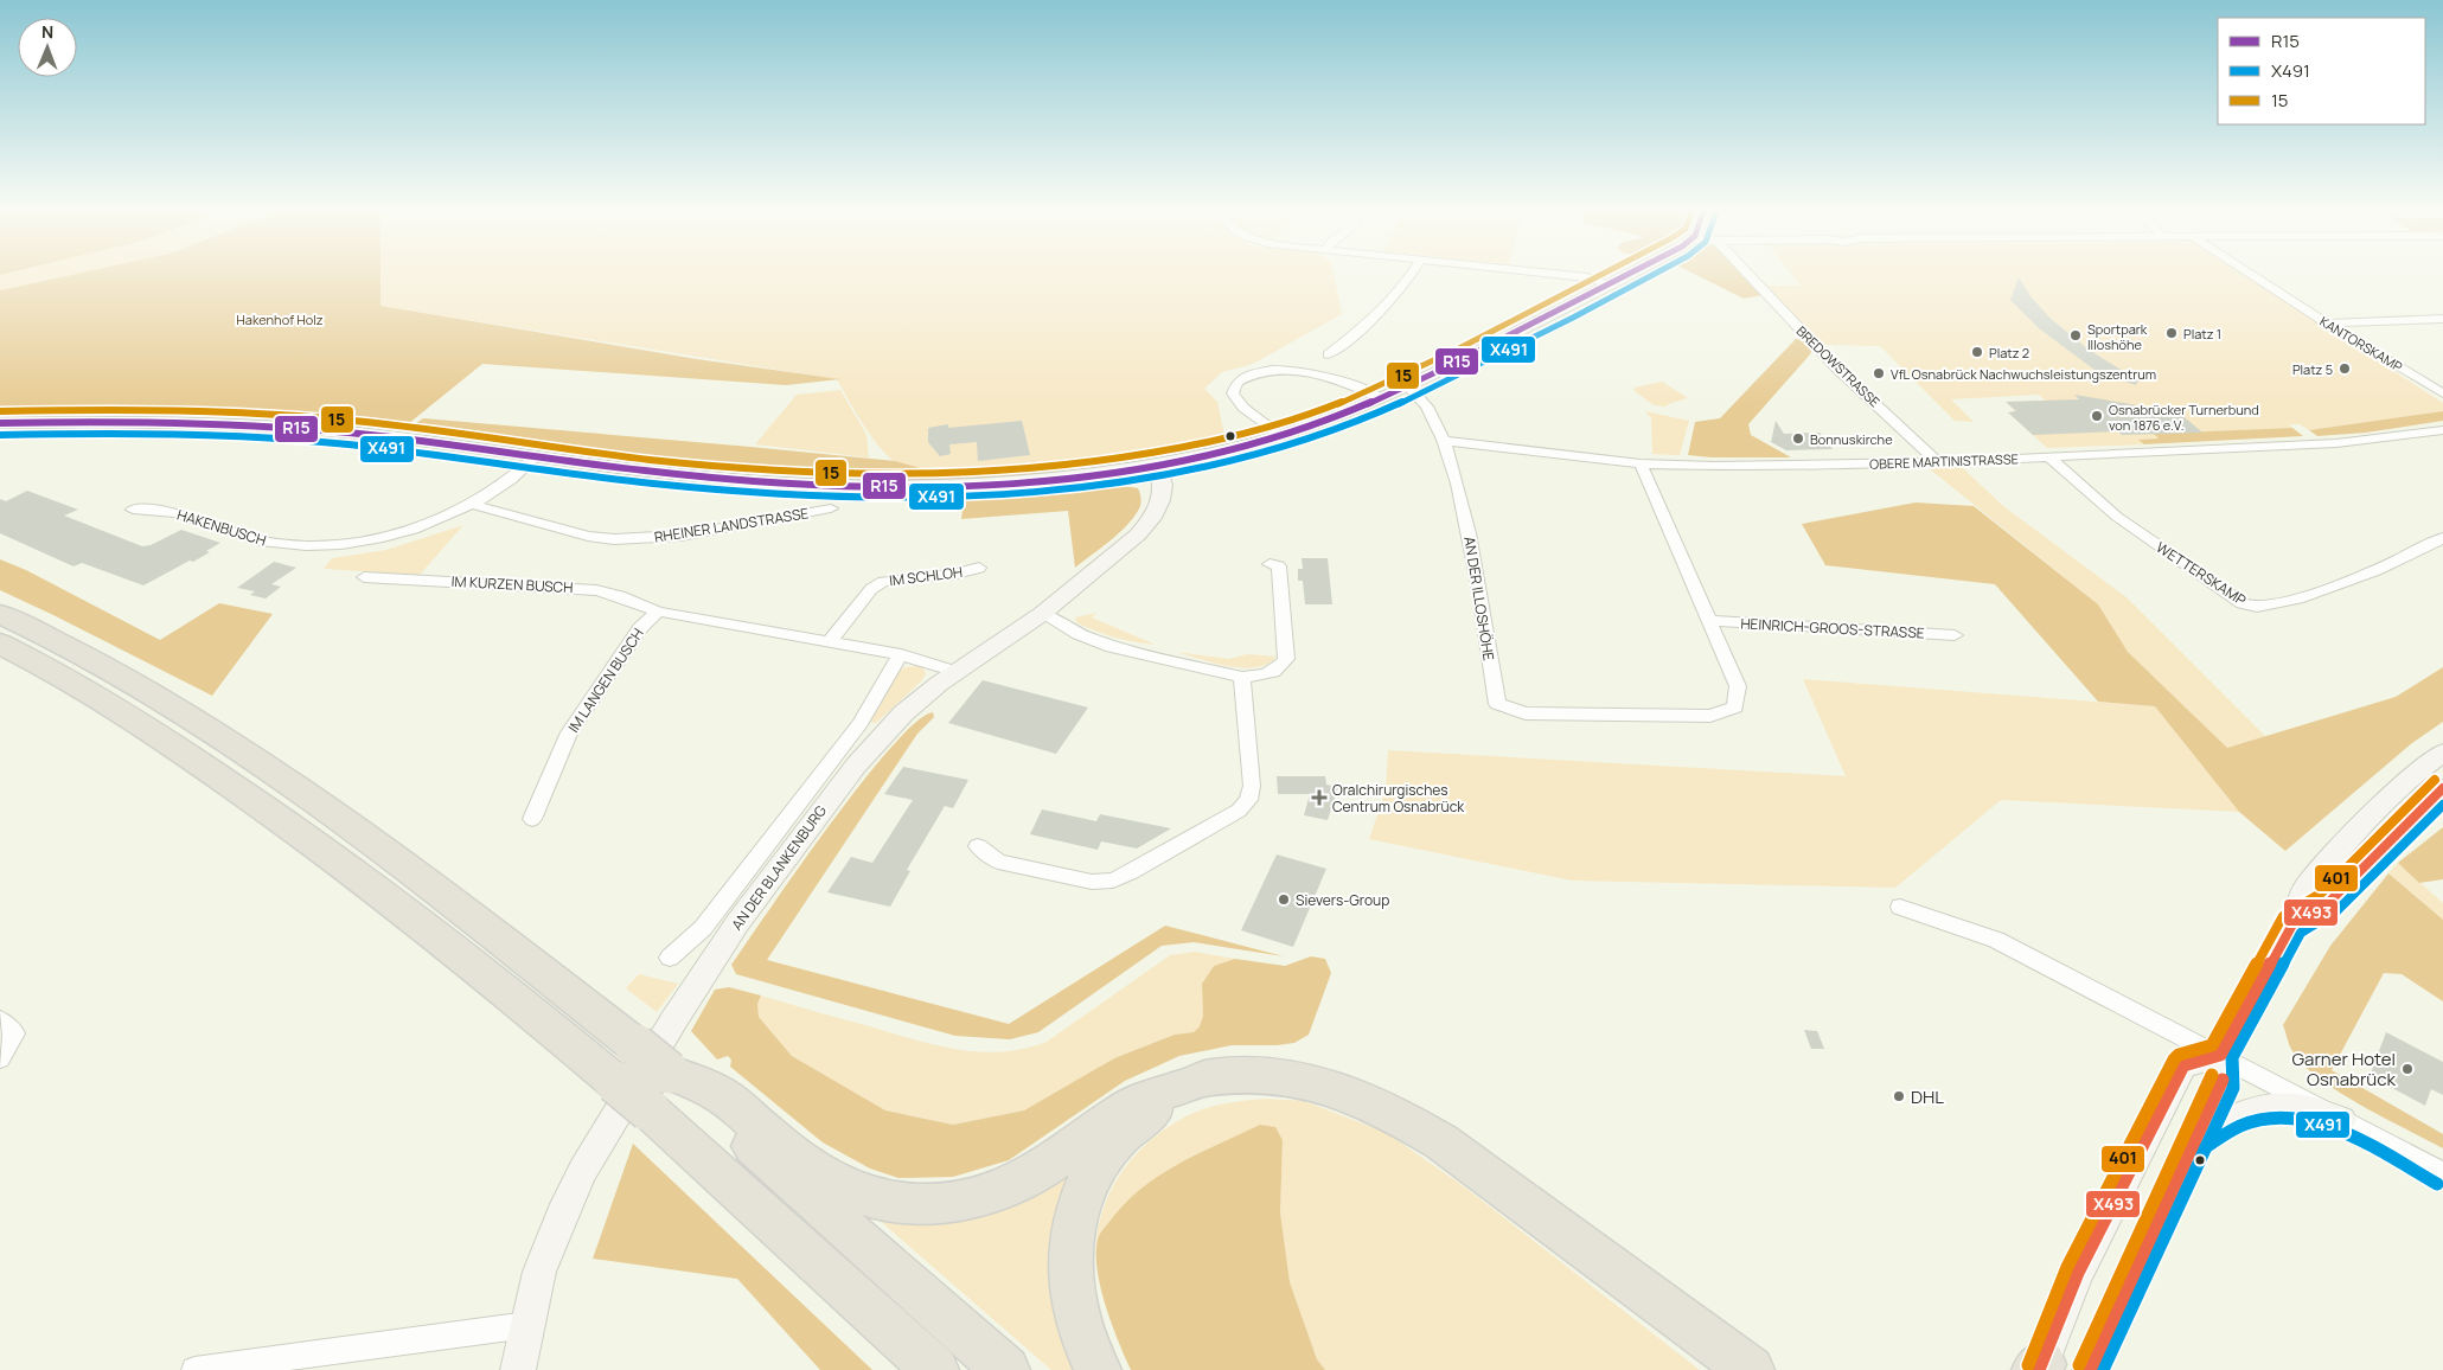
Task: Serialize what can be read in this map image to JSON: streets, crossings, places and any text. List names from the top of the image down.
{
  "streets": {
    "street": [
      "KANTORSKAMP",
      "BREDOWSTRASSE",
      "OBERE MARTINISTRASSE",
      "RHEINER LANDSTRASSE",
      "HAKENBUSCH",
      "WETTERSKAMP",
      "IM SCHLOH",
      "IM KURZEN BUSCH",
      "AN DER ILLOSHÖHE",
      "HEINRICH-GROOS-STRASSE",
      "IM LANGEN BUSCH",
      "AN DER BLANKENBURG"
    ]
  },
  "crossings": [
    ["BREDOWSTRASSE", "OBERE MARTINISTRASSE"],
    ["OBERE MARTINISTRASSE", "WETTERSKAMP"],
    ["OBERE MARTINISTRASSE", "AN DER ILLOSHÖHE"],
    ["RHEINER LANDSTRASSE", "HAKENBUSCH"],
    ["RHEINER LANDSTRASSE", "AN DER ILLOSHÖHE"],
    ["RHEINER LANDSTRASSE", "AN DER BLANKENBURG"],
    ["IM KURZEN BUSCH", "IM LANGEN BUSCH"],
    ["AN DER ILLOSHÖHE", "HEINRICH-GROOS-STRASSE"]
  ],
  "parks": ["Hakenhof Holz"],
  "places": {
    "other": [
      "Platz 1",
      "Sportpark Illoshöhe",
      "Platz 2",
      "Platz 5",
      "VfL Osnabrück Nachwuchsleistungszentrum",
      "Osnabrücker Turnerbund von 1876 e.V.",
      "Bonnuskirche",
      "Sievers-Group",
      "Garner Hotel Osnabrück",
      "DHL"
    ],
    "health": ["Oralchirurgisches Centrum Osnabrück"]
  },
  "lines": [
    "transit line R15",
    "transit line X491",
    "transit line 15",
    "transit line 401",
    "transit line X493"
  ],
  "legend": ["R15", "X491", "15"],
  "north": "top"
}
